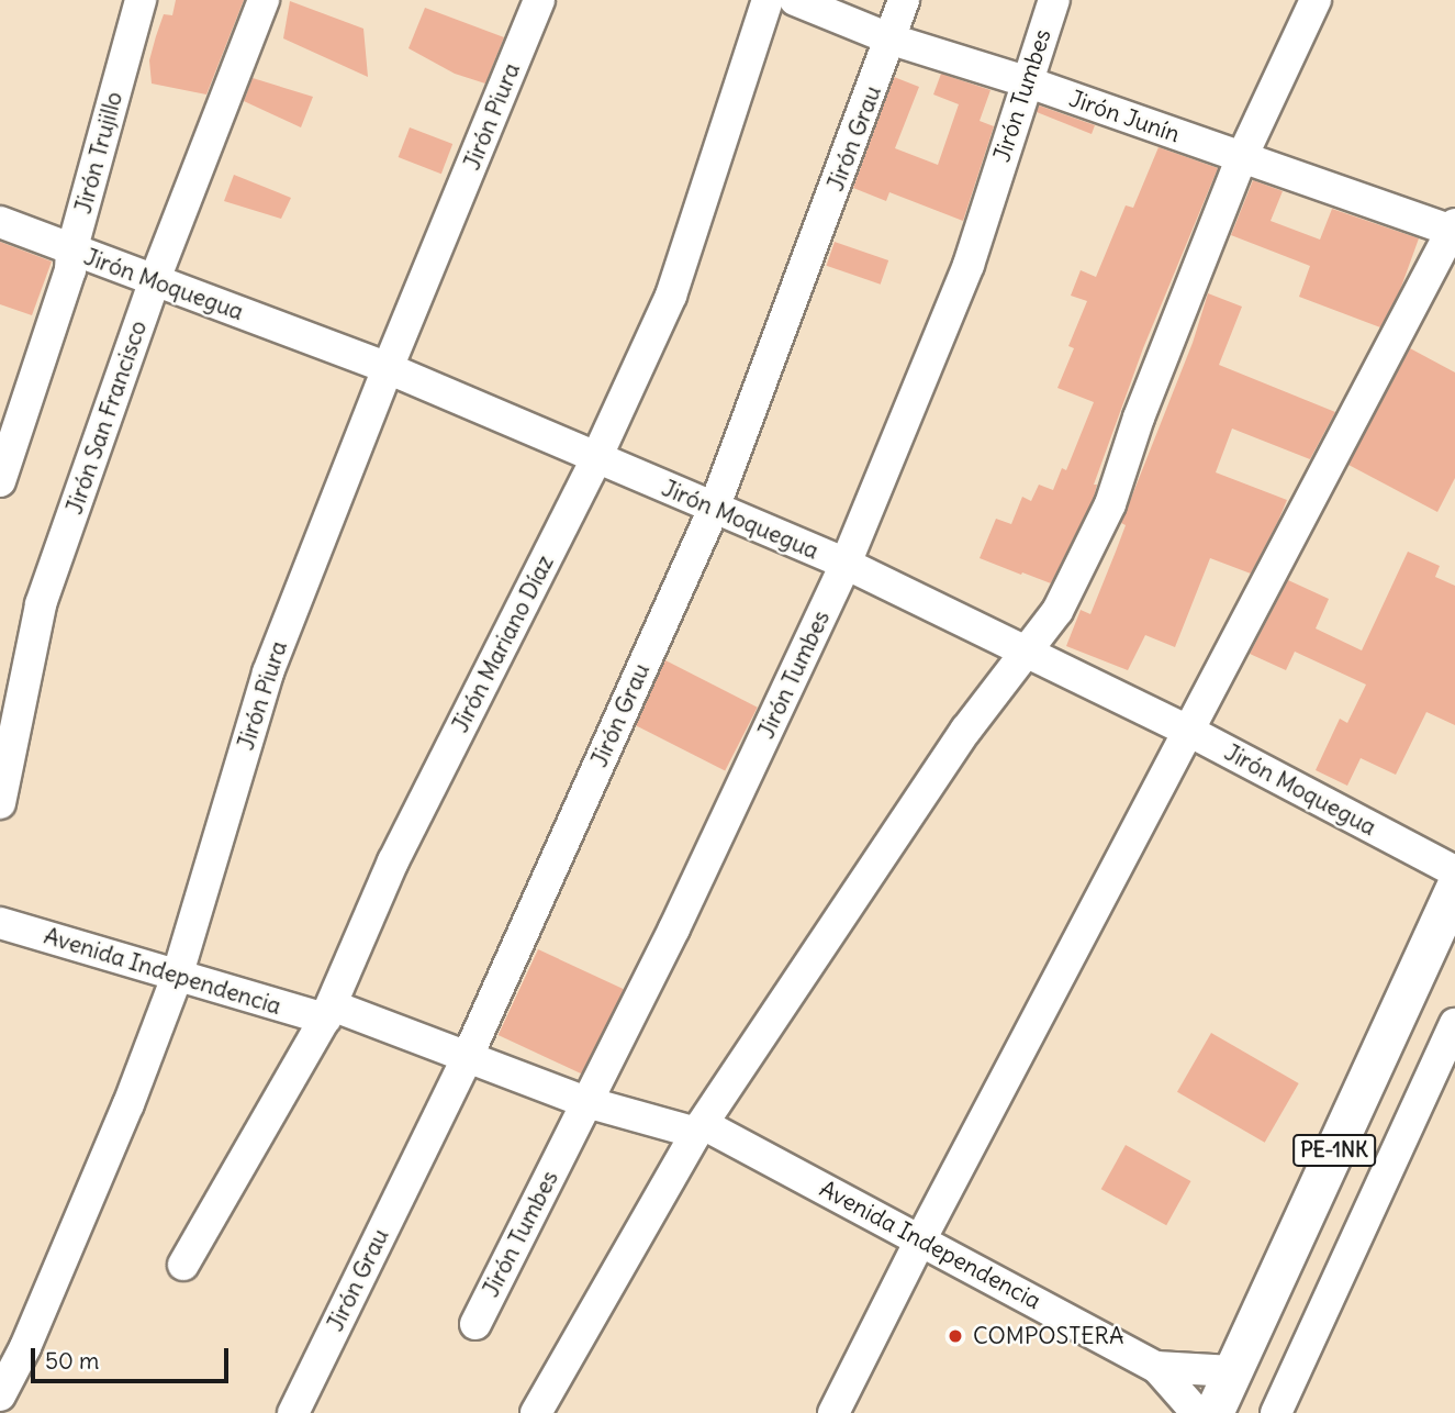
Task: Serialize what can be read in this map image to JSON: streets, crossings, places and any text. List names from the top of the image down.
{
  "streets": {
    "main road": ["PE-1NK"],
    "street": [
      "Jirón Tumbes",
      "Jirón Piura",
      "Jirón Junín",
      "Jirón Grau",
      "Jirón Trujillo",
      "Jirón Moquegua",
      "Jirón San Francisco",
      "Jirón Mariano Díaz",
      "Avenida Independencia"
    ]
  },
  "crossings": [
    ["Jirón Tumbes", "Jirón Junín"],
    ["Jirón Tumbes", "Jirón Moquegua"],
    ["Jirón Tumbes", "Avenida Independencia"],
    ["Jirón Piura", "Jirón Moquegua"],
    ["Jirón Piura", "Avenida Independencia"],
    ["Jirón Junín", "Jirón Grau"],
    ["Jirón Grau", "Jirón Moquegua"],
    ["Jirón Grau", "Avenida Independencia"],
    ["Jirón Trujillo", "Jirón Moquegua"],
    ["Jirón Moquegua", "Jirón San Francisco"],
    ["Jirón Moquegua", "Jirón Mariano Díaz"],
    ["Jirón Mariano Díaz", "Avenida Independencia"],
    ["Avenida Independencia", "PE-1NK"]
  ],
  "places": ["COMPOSTERA"],
  "scale_bar": "50 m"
}
